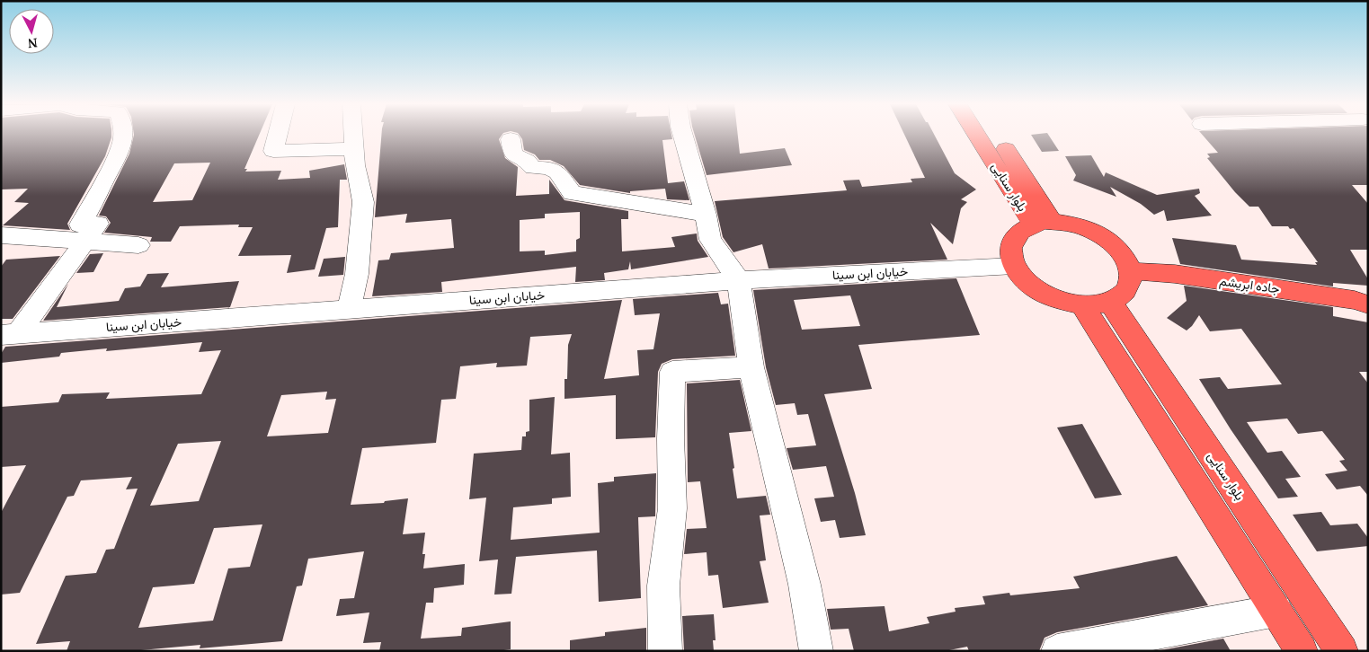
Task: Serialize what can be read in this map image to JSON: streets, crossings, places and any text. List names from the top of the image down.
{
  "streets": {
    "main road": ["بلوار سنایی", "جاده ابریشم"],
    "street": ["خیابان ابن سینا"]
  },
  "crossings": [
    ["بلوار سنایی", "خیابان ابن سینا"],
    ["بلوار سنایی", "جاده ابریشم"],
    ["خیابان ابن سینا", "جاده ابریشم"]
  ],
  "north": "bottom"
}
